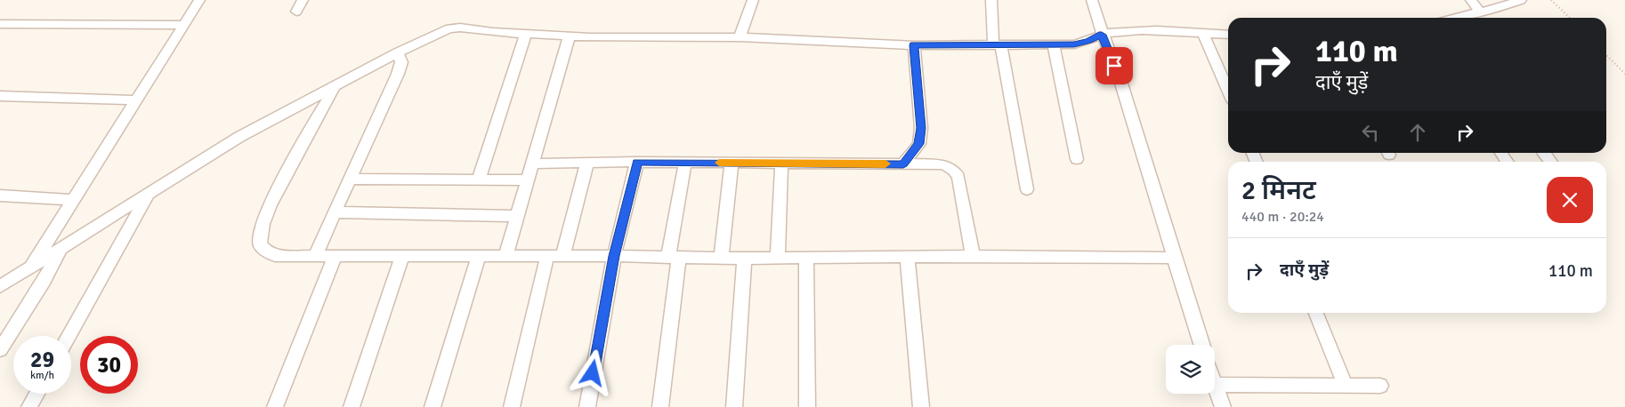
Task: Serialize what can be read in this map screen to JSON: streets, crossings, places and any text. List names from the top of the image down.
{
  "page": {
    "turn": ["110 m", "दाएँ मुड़ें"],
    "heading": ["2 मिनट", "440 m · 20:24"],
    "list": [
      {
        "name": "दाएँ मुड़ें",
        "value": "110 m"
      }
    ],
    "speed": "29 km/h",
    "limit": "30"
  }
}
